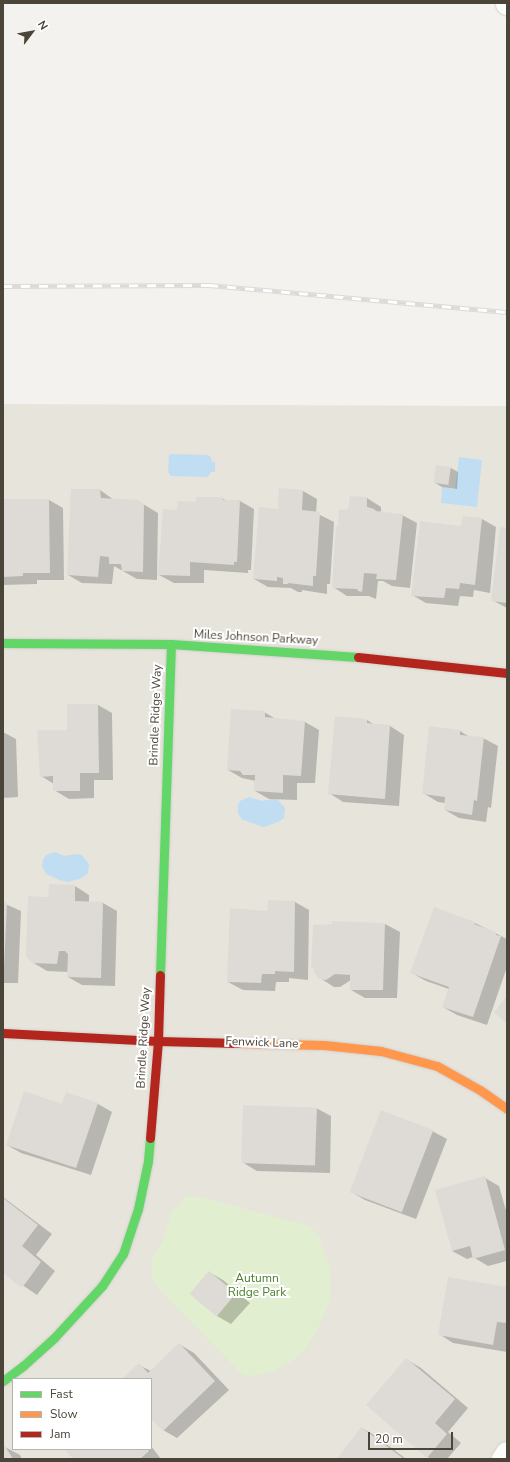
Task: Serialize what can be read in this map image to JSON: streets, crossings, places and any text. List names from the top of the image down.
{
  "streets": {
    "street": ["Miles Johnson Parkway", "Brindle Ridge Way", "Fenwick Lane"]
  },
  "crossings": [
    ["Miles Johnson Parkway", "Brindle Ridge Way"],
    ["Brindle Ridge Way", "Fenwick Lane"]
  ],
  "parks": ["Autumn Ridge Park"],
  "legend": ["Fast", "Slow", "Jam"],
  "scale_bar": "20 m",
  "north": "top right"
}
